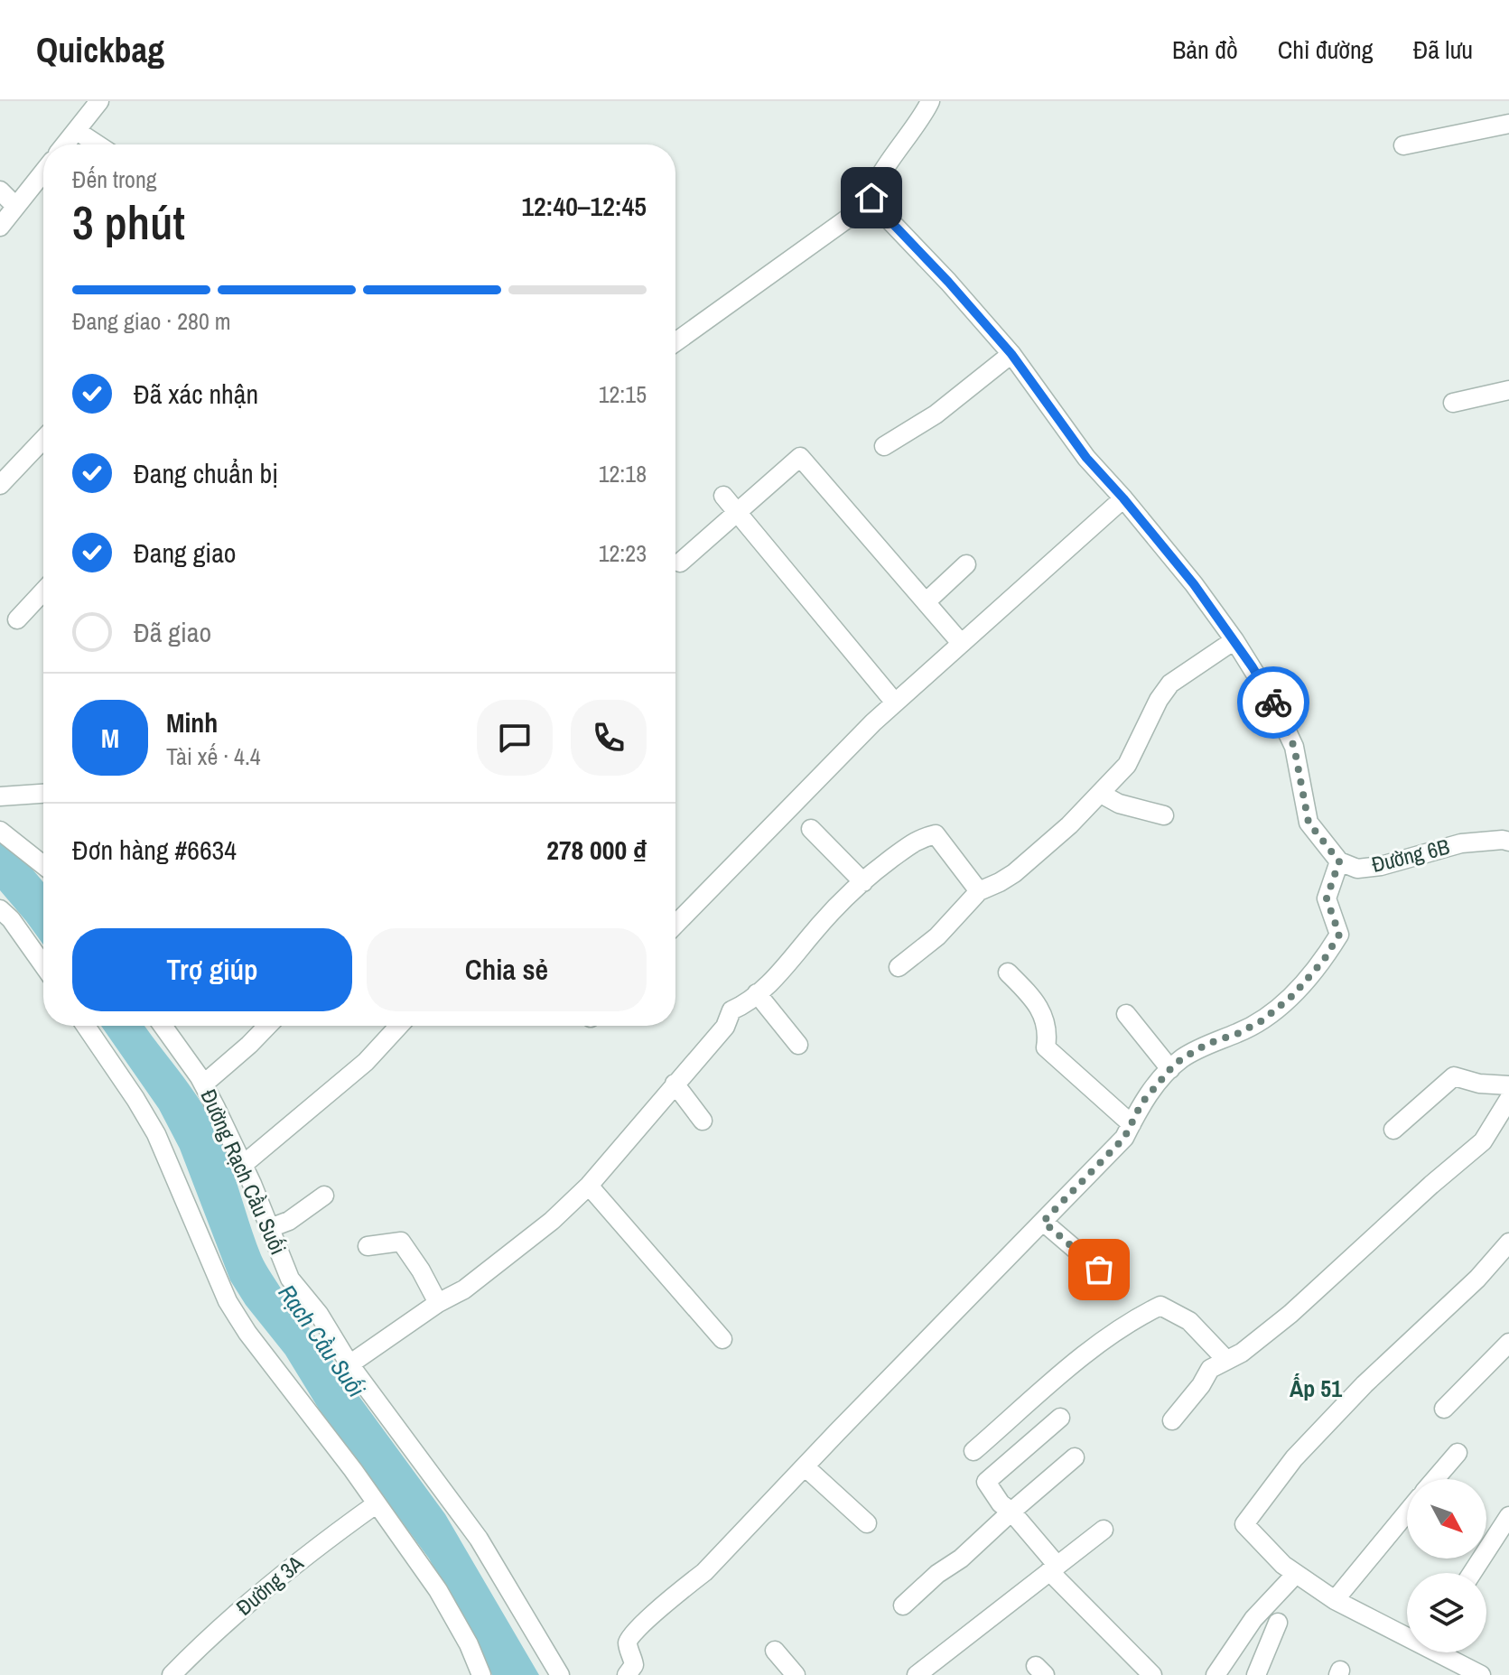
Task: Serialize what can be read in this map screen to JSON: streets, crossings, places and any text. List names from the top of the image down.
{
  "streets": {
    "street": ["Đường 6B", "Đường Rạch Cầu Suối", "Đường 3A"]
  },
  "districts": ["Ấp 51"],
  "water": ["Rạch Cầu Suối"],
  "north": "bottom right",
  "page": {
    "header": "Quickbag",
    "nav": ["Bản đồ", "Chỉ đường", "Đã lưu"],
    "heading": ["3 phút", "Đến trong", "12:40–12:45"],
    "panel": [
      "Minh",
      "Tài xế · 4.4",
      "Đơn hàng #6634",
      "278 000 ₫"
    ],
    "bar": "Đang giao · 280 m",
    "list": [
      ["Đã xác nhận", "12:15"],
      ["Đang chuẩn bị", "12:18"],
      ["Đang giao", "12:23"],
      "Đã giao"
    ],
    "round": "M",
    "buttons": ["Trợ giúp", "Chia sẻ"]
  }
}
